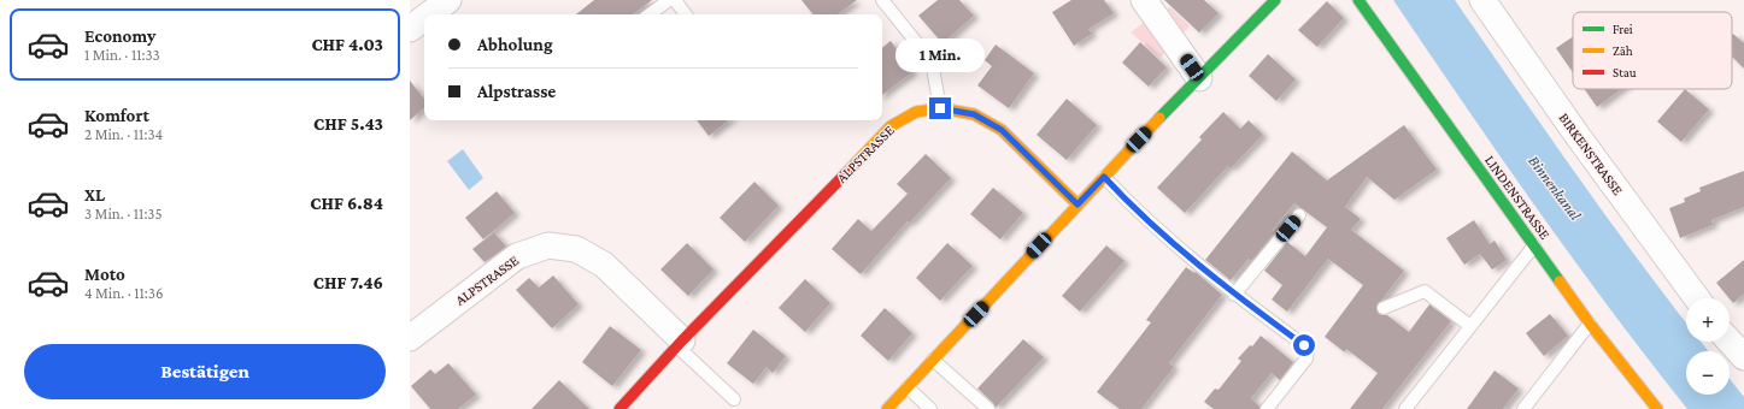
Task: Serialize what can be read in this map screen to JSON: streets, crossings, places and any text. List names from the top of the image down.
{
  "streets": {
    "street": ["ALPSTRASSE", "BIRKENSTRASSE", "LINDENSTRASSE"]
  },
  "water": ["Binnenkanal"],
  "legend": ["Frei", "Zäh", "Stau"],
  "page": {
    "list": [
      {
        "name": "Economy",
        "note": "1 Min. · 11:33",
        "value": "CHF 4.03"
      },
      {
        "name": "Komfort",
        "note": "2 Min. · 11:34",
        "value": "CHF 5.43"
      },
      {
        "name": "XL",
        "note": "3 Min. · 11:35",
        "value": "CHF 6.84"
      },
      {
        "name": "Moto",
        "note": "4 Min. · 11:36",
        "value": "CHF 7.46"
      }
    ],
    "banner": ["Abholung", "Alpstrasse"],
    "bubble": "1 Min.",
    "map_buttons": ["+", "−"],
    "buttons": "Bestätigen"
  }
}
